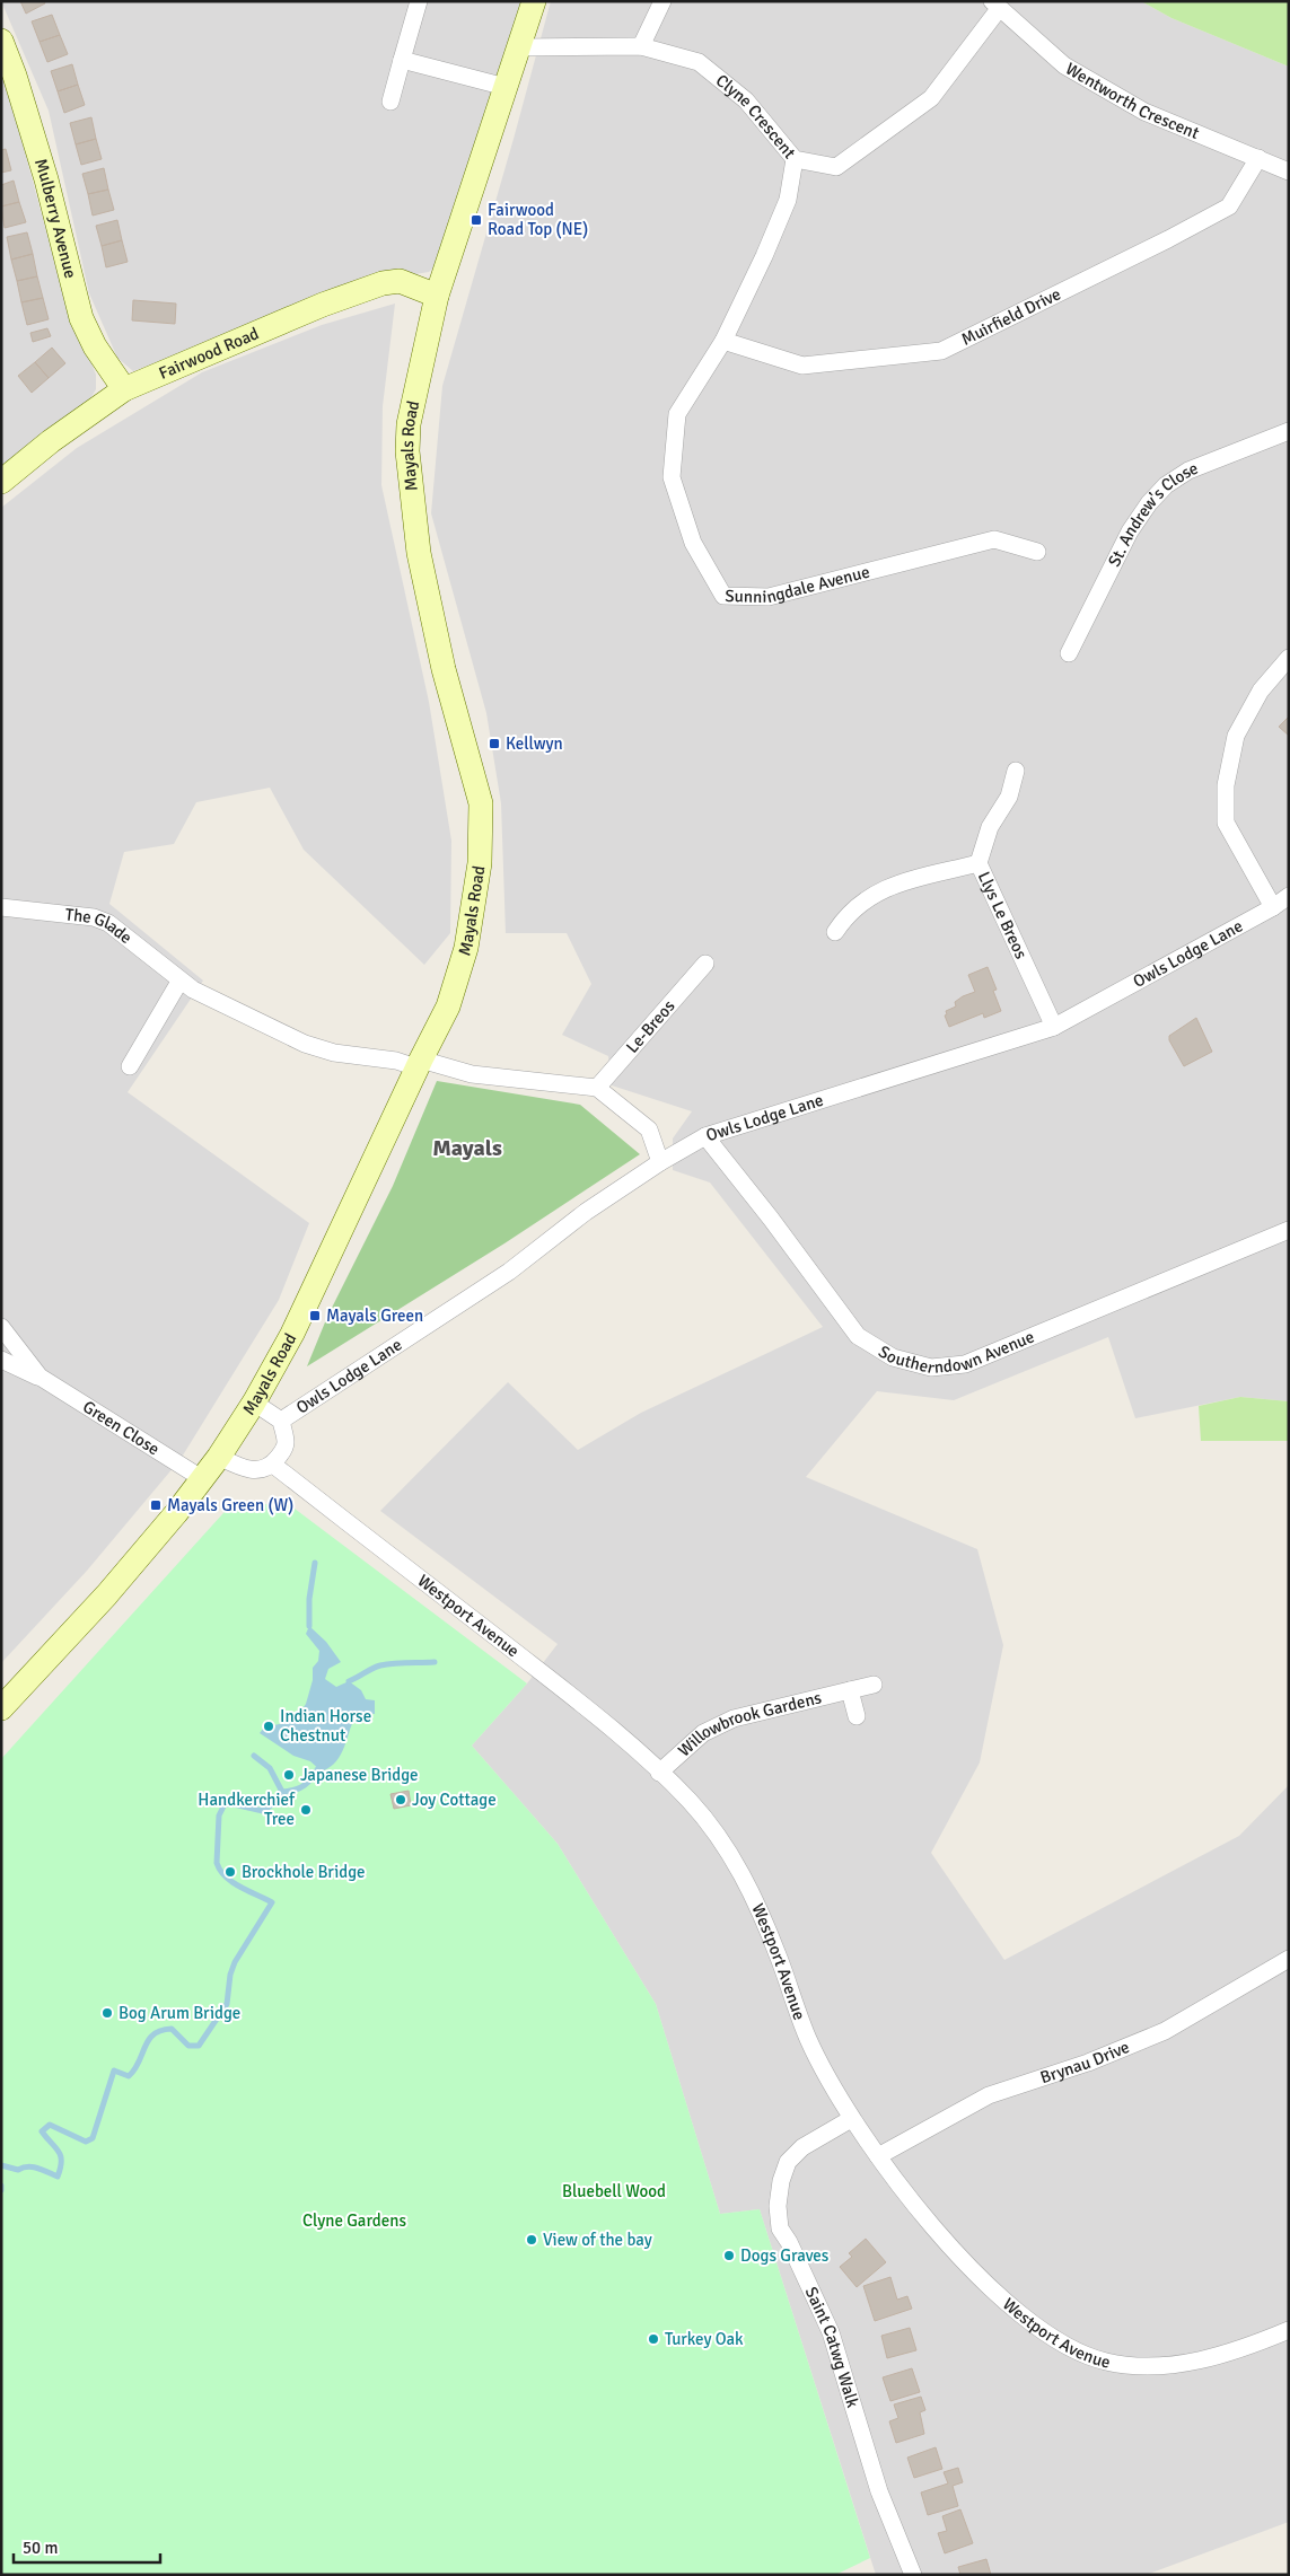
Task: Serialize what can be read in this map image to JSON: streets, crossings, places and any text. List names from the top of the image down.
{
  "streets": {
    "main road": ["Mulberry Avenue", "Fairwood Road", "Mayals Road"],
    "street": [
      "Wentworth Crescent",
      "Clyne Crescent",
      "Muirfield Drive",
      "St. Andrew's Close",
      "Sunningdale Avenue",
      "Llys Le Breos",
      "The Glade",
      "Owls Lodge Lane",
      "Le-Breos",
      "Southerndown Avenue",
      "Green Close",
      "Westport Avenue",
      "Willowbrook Gardens",
      "Brynau Drive",
      "Saint Catwg Walk"
    ]
  },
  "crossings": [
    ["Wentworth Crescent", "Clyne Crescent"],
    ["Wentworth Crescent", "Muirfield Drive"],
    ["Clyne Crescent", "Mayals Road"],
    ["Clyne Crescent", "Sunningdale Avenue"],
    ["Mulberry Avenue", "Fairwood Road"],
    ["Muirfield Drive", "Sunningdale Avenue"],
    ["Fairwood Road", "Mayals Road"],
    ["Mayals Road", "Green Close"],
    ["Llys Le Breos", "Owls Lodge Lane"],
    ["Owls Lodge Lane", "Southerndown Avenue"],
    ["Westport Avenue", "Willowbrook Gardens"],
    ["Westport Avenue", "Brynau Drive"],
    ["Westport Avenue", "Saint Catwg Walk"]
  ],
  "districts": ["Mayals"],
  "parks": ["Bluebell Wood", "Clyne Gardens"],
  "places": {
    "transit": [
      "Fairwood Road Top (NE)",
      "Kellwyn",
      "Mayals Green",
      "Mayals Green (W)"
    ],
    "other": [
      "Indian Horse Chestnut",
      "Japanese Bridge",
      "Joy Cottage",
      "Handkerchief Tree",
      "Brockhole Bridge",
      "Bog Arum Bridge",
      "View of the bay",
      "Dogs Graves",
      "Turkey Oak"
    ]
  },
  "scale_bar": "50 m"
}
